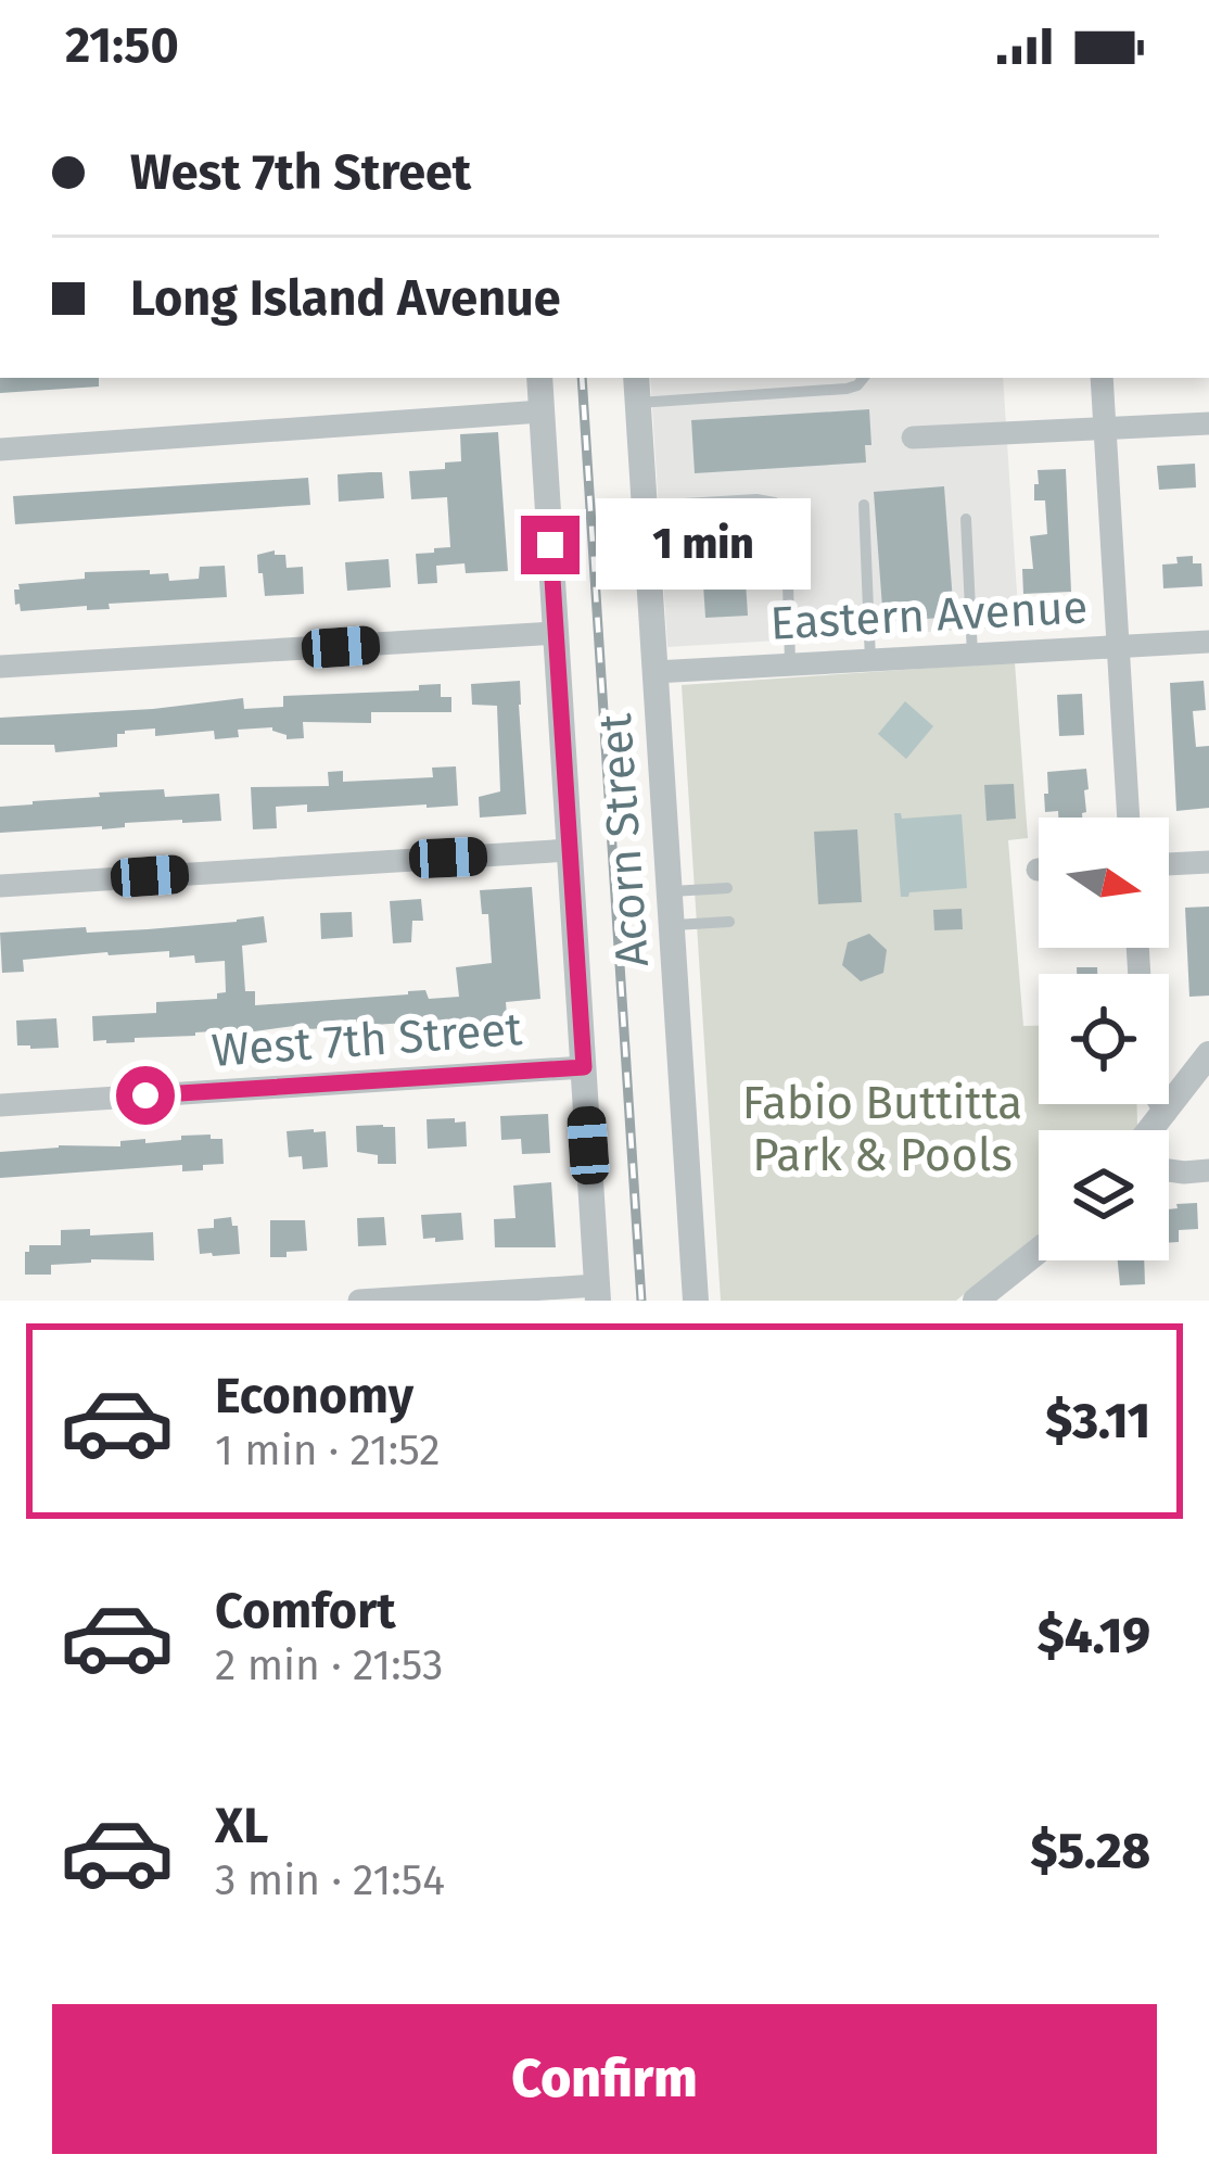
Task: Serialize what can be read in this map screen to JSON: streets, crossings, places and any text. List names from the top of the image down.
{
  "streets": {
    "street": ["Eastern Avenue", "Acorn Street", "West 7th Street"]
  },
  "crossings": [
    ["Eastern Avenue", "Acorn Street"]
  ],
  "parks": ["Fabio Buttitta Park & Pools"],
  "north": "right",
  "page": {
    "status": "21:50",
    "banner": ["West 7th Street", "Long Island Avenue"],
    "bubble": "1 min",
    "list": [
      {
        "name": "Economy",
        "note": "1 min · 21:52",
        "value": "$3.11"
      },
      {
        "name": "Comfort",
        "note": "2 min · 21:53",
        "value": "$4.19"
      },
      {
        "name": "XL",
        "note": "3 min · 21:54",
        "value": "$5.28"
      }
    ],
    "buttons": "Confirm"
  }
}
